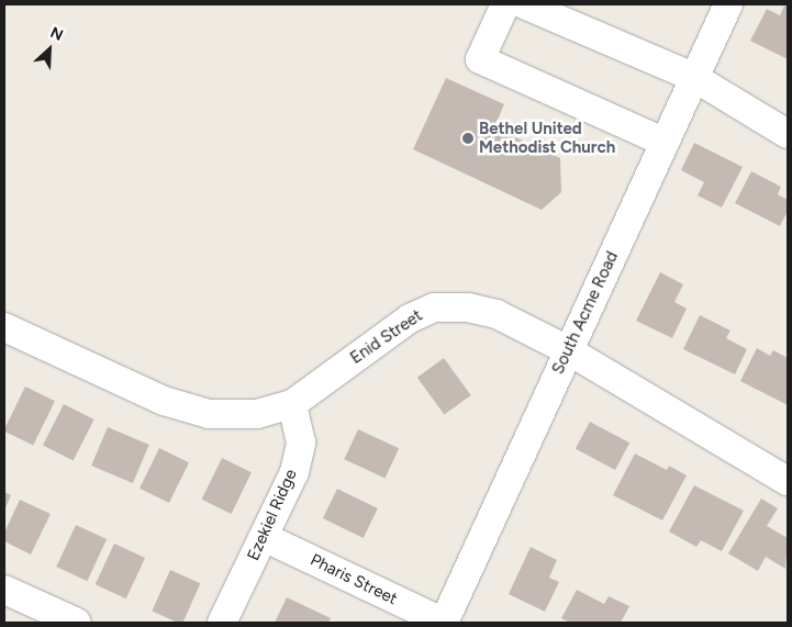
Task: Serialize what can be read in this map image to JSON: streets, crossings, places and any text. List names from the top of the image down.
{
  "streets": {
    "street": [
      "South Acme Road",
      "Enid Street",
      "Ezekiel Ridge",
      "Pharis Street"
    ]
  },
  "crossings": [
    ["South Acme Road", "Enid Street"],
    ["South Acme Road", "Pharis Street"],
    ["Enid Street", "Ezekiel Ridge"],
    ["Ezekiel Ridge", "Pharis Street"]
  ],
  "places": ["Bethel United Methodist Church"],
  "north": "top right"
}
